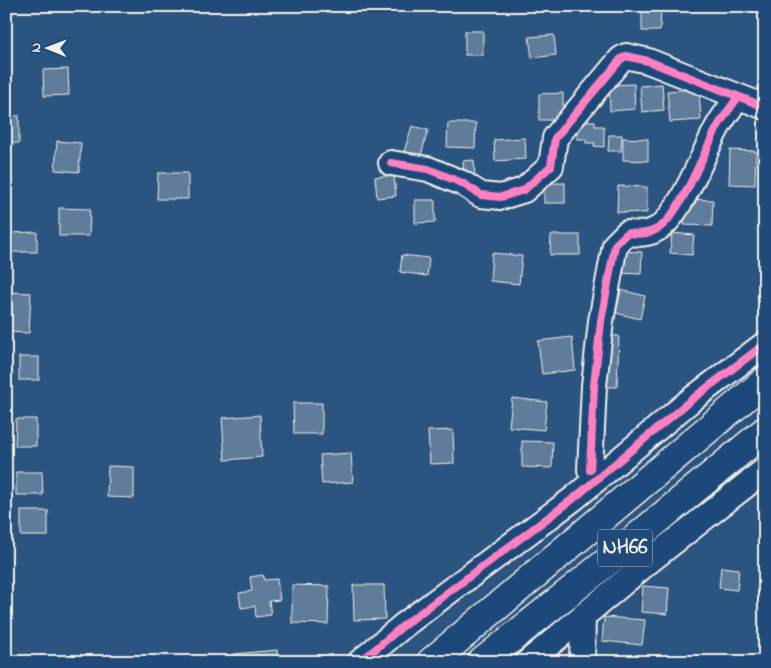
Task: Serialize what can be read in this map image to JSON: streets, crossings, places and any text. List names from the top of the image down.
{
  "streets": {
    "highway": ["NH66"]
  },
  "north": "left"
}
